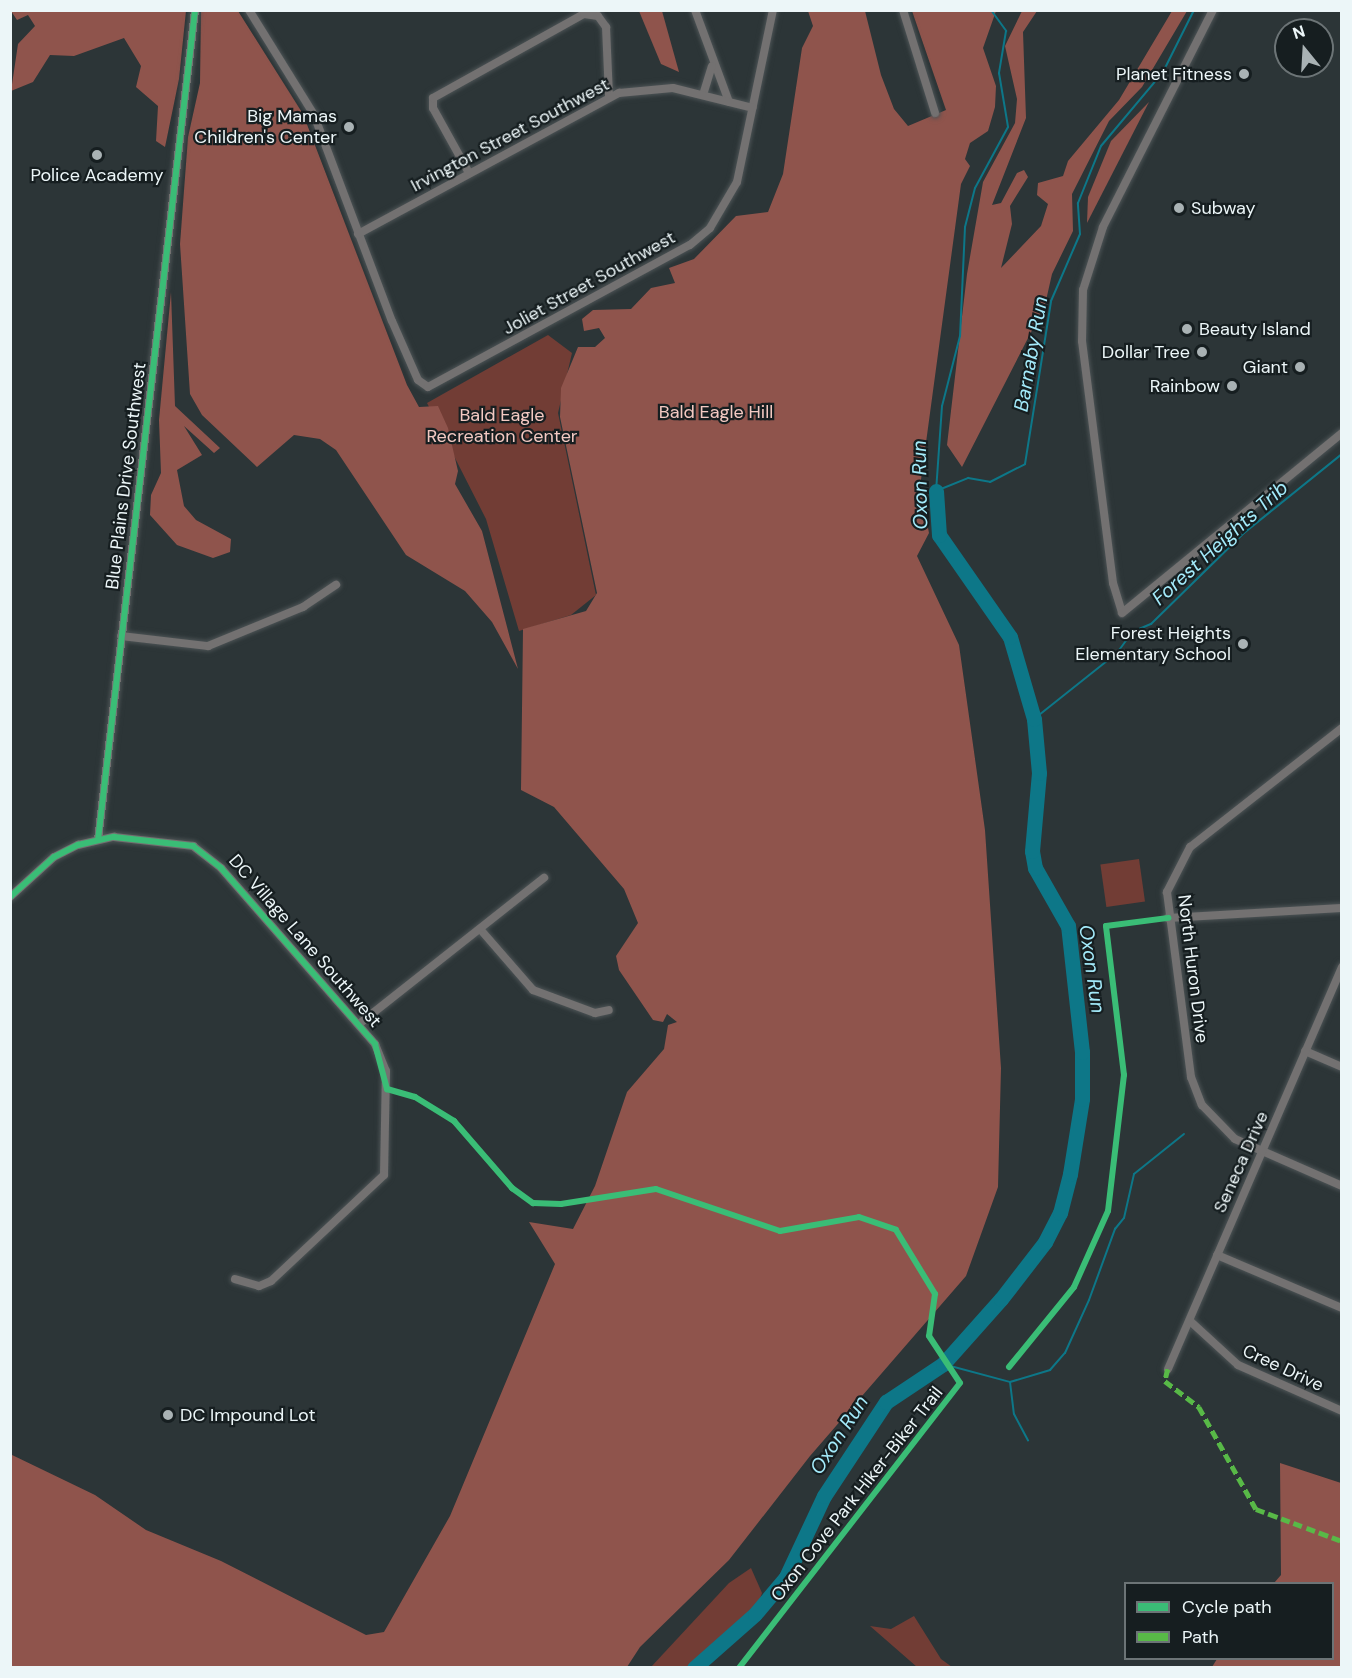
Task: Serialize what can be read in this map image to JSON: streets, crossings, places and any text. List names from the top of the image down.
{
  "streets": {
    "street": [
      "Irvington Street Southwest",
      "Joliet Street Southwest",
      "Blue Plains Drive Southwest",
      "DC Village Lane Southwest",
      "North Huron Drive",
      "Seneca Drive",
      "Cree Drive"
    ],
    "cycle path": ["Oxon Cove Park Hiker-Biker Trail"]
  },
  "crossings": [
    ["Irvington Street Southwest", "Joliet Street Southwest"],
    ["Blue Plains Drive Southwest", "DC Village Lane Southwest"],
    ["North Huron Drive", "Seneca Drive"],
    ["Seneca Drive", "Cree Drive"]
  ],
  "water": ["Barnaby Run", "Oxon Run", "Forest Heights Trib"],
  "parks": ["Bald Eagle Hill", "Bald Eagle Recreation Center"],
  "places": [
    "Planet Fitness",
    "Big Mamas Children's Center",
    "Police Academy",
    "Subway",
    "Beauty Island",
    "Dollar Tree",
    "Giant",
    "Rainbow",
    "Forest Heights Elementary School",
    "DC Impound Lot"
  ],
  "legend": ["Cycle path", "Path"],
  "north": "top"
}
